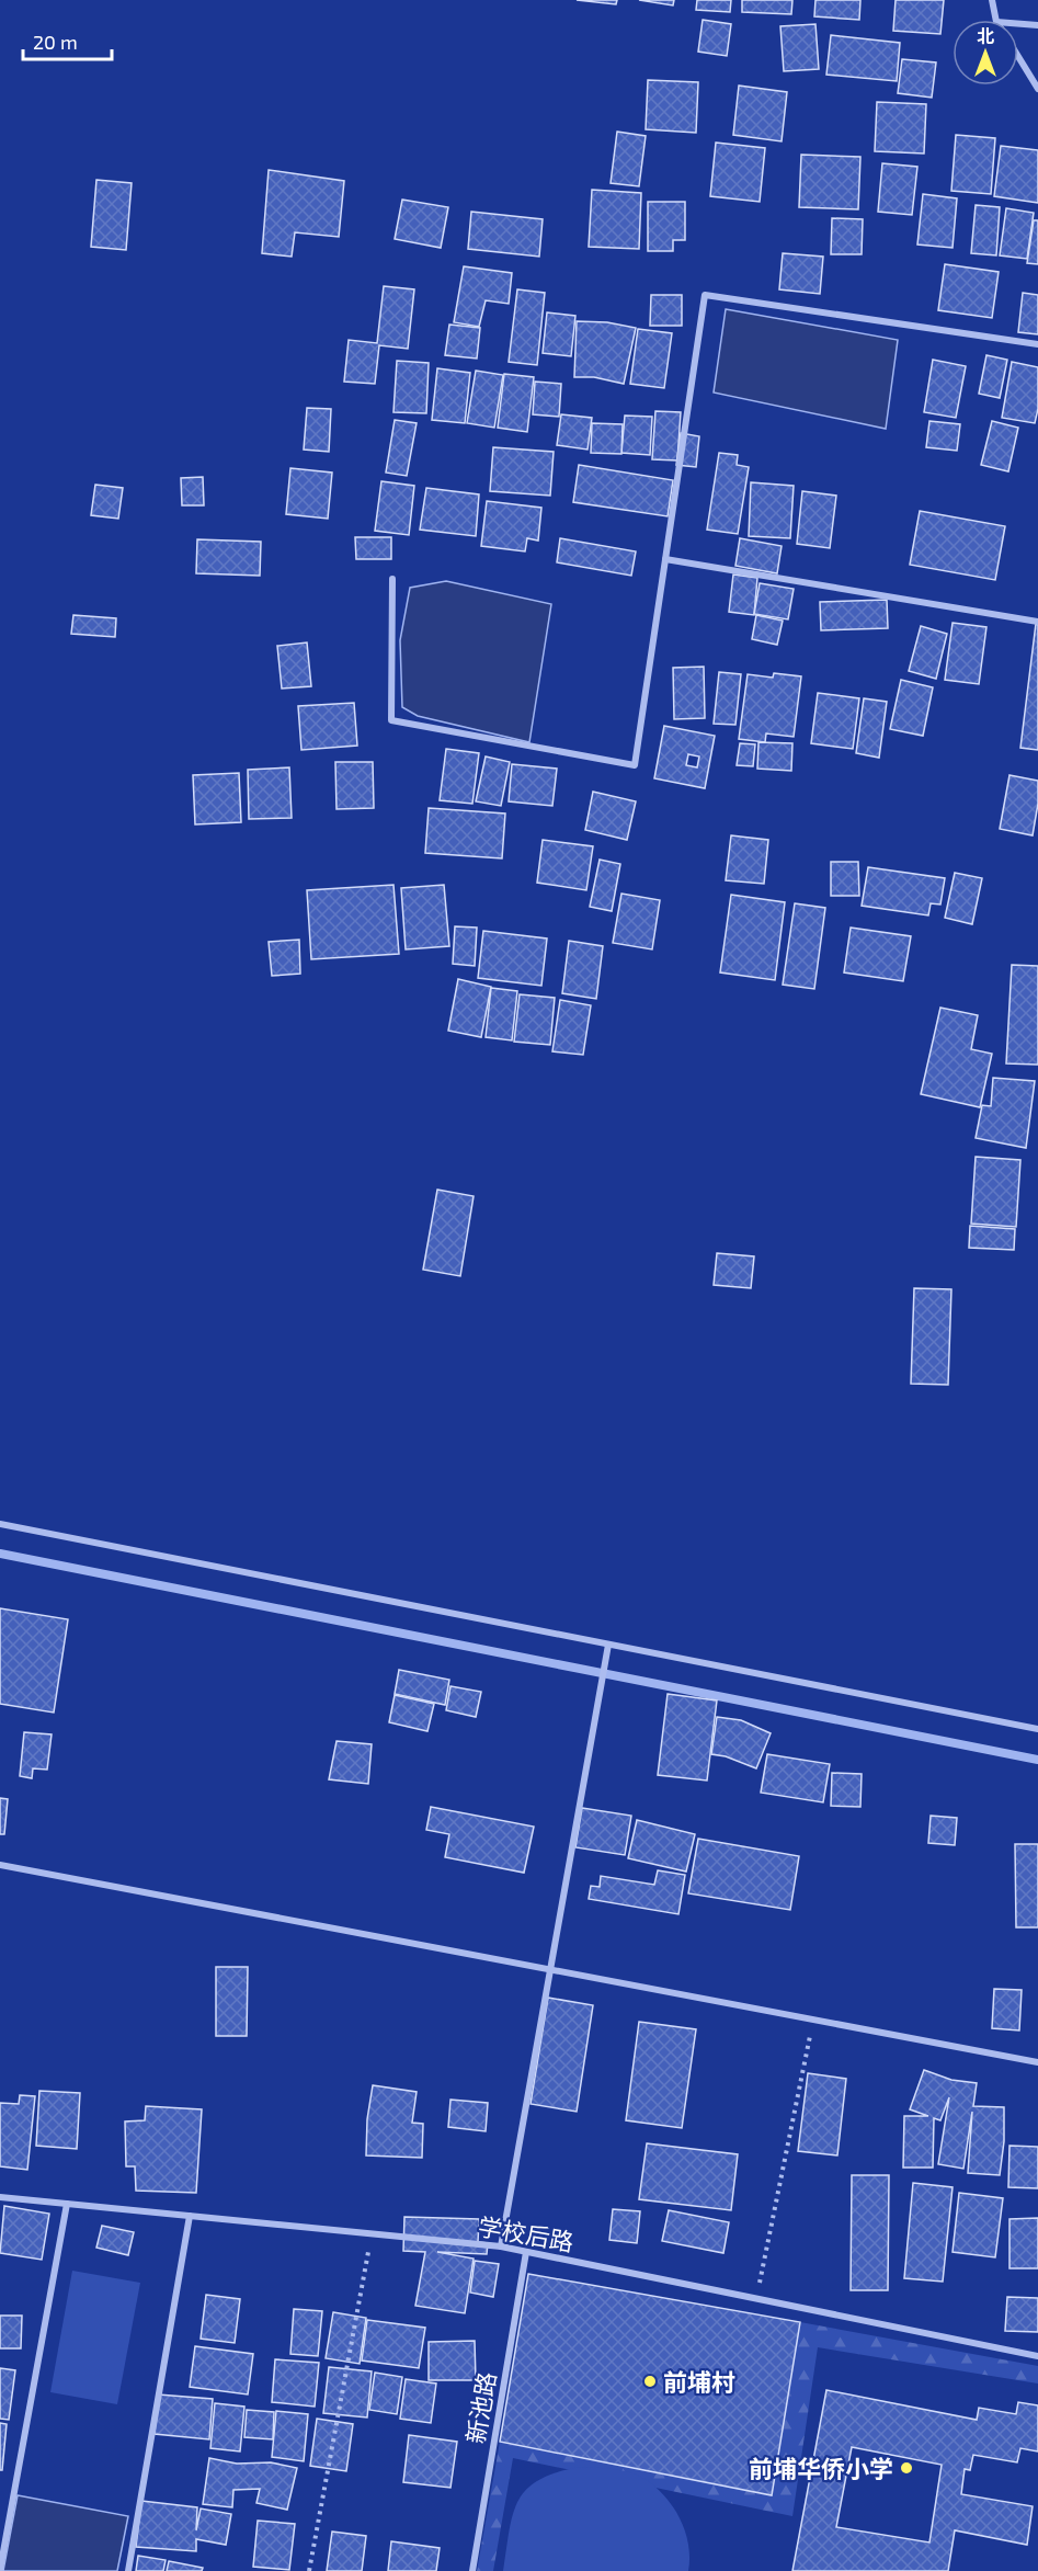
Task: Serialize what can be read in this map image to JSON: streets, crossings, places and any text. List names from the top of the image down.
{
  "streets": {
    "street": ["学校后路", "新池路"]
  },
  "crossings": [
    ["学校后路", "新池路"]
  ],
  "places": ["前埔村", "前埔华侨小学"],
  "scale_bar": "20 m",
  "north": "top"
}
